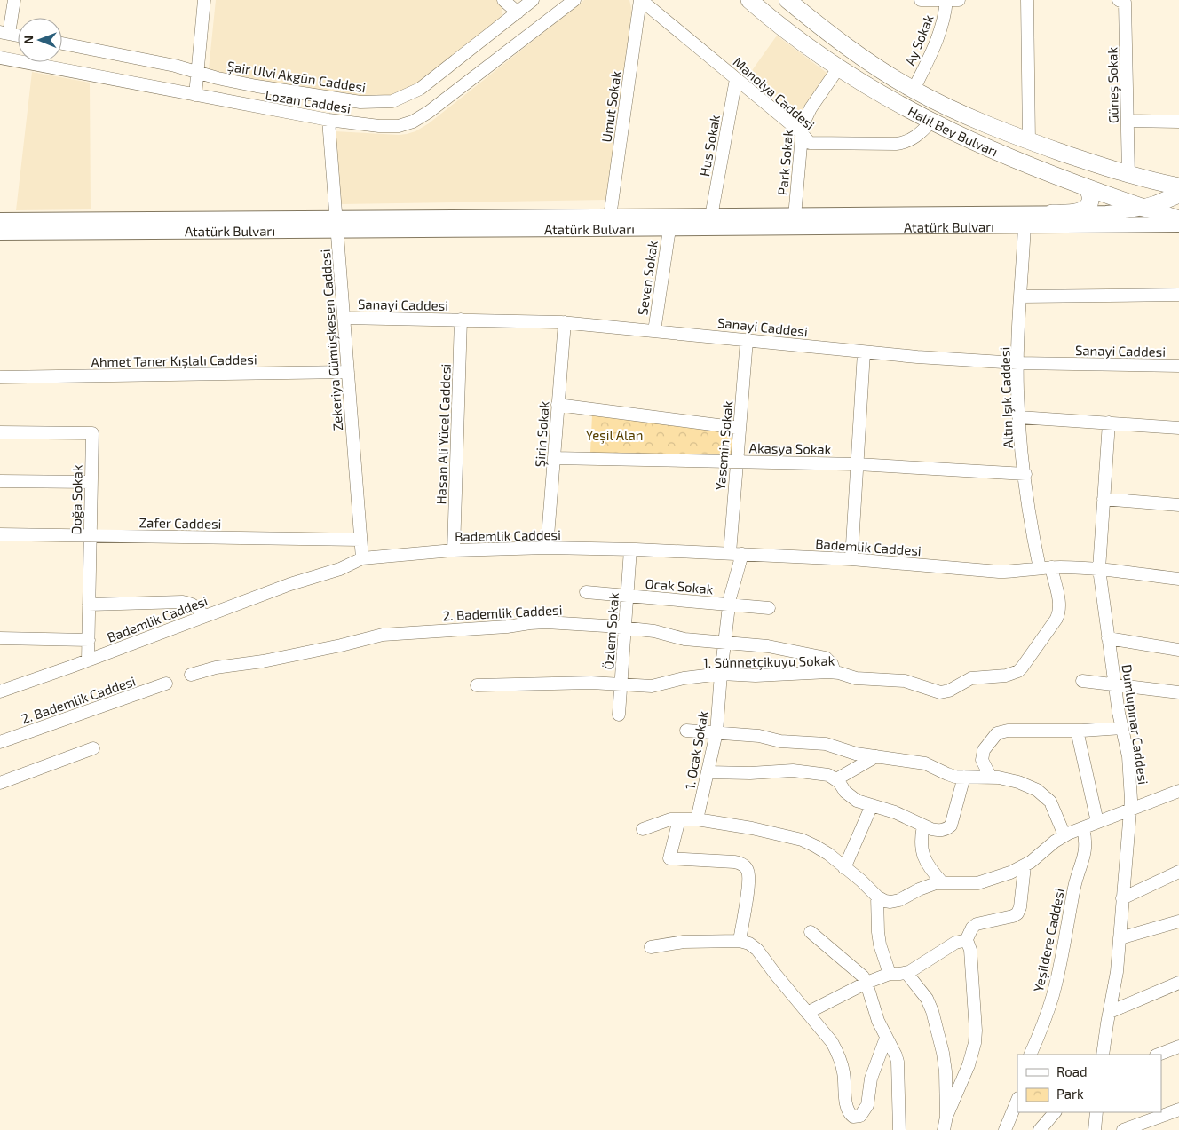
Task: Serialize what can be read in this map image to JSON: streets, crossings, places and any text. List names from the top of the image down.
{
  "streets": {
    "highway": ["Halil Bey Bulvarı"],
    "main road": ["Atatürk Bulvarı"],
    "street": [
      "Ay Sokak",
      "Şair Ulvi Akgün Caddesi",
      "Güneş Sokak",
      "Manolya Caddesi",
      "Lozan Caddesi",
      "Umut Sokak",
      "Hus Sokak",
      "Park Sokak",
      "Seven Sokak",
      "Sanayi Caddesi",
      "Zekeriya Gümüşkesen Caddesi",
      "Ahmet Taner Kışlalı Caddesi",
      "Altın Işık Caddesi",
      "Hasan Ali Yücel Caddesi",
      "Şirin Sokak",
      "Yasemin Sokak",
      "Akasya Sokak",
      "Doğa Sokak",
      "Zafer Caddesi",
      "Bademlik Caddesi",
      "Ocak Sokak",
      "2. Bademlik Caddesi",
      "Özlem Sokak",
      "1. Sünnetçikuyu Sokak",
      "Dumlupınar Caddesi",
      "1. Ocak Sokak",
      "Yeşildere Caddesi"
    ]
  },
  "crossings": [
    ["Ay Sokak", "Halil Bey Bulvarı"],
    ["Güneş Sokak", "Halil Bey Bulvarı"],
    ["Manolya Caddesi", "Umut Sokak"],
    ["Manolya Caddesi", "Halil Bey Bulvarı"],
    ["Manolya Caddesi", "Hus Sokak"],
    ["Manolya Caddesi", "Park Sokak"],
    ["Lozan Caddesi", "Zekeriya Gümüşkesen Caddesi"],
    ["Umut Sokak", "Atatürk Bulvarı"],
    ["Halil Bey Bulvarı", "Park Sokak"],
    ["Halil Bey Bulvarı", "Atatürk Bulvarı"],
    ["Hus Sokak", "Atatürk Bulvarı"],
    ["Park Sokak", "Atatürk Bulvarı"],
    ["Atatürk Bulvarı", "Seven Sokak"],
    ["Atatürk Bulvarı", "Zekeriya Gümüşkesen Caddesi"],
    ["Atatürk Bulvarı", "Altın Işık Caddesi"],
    ["Seven Sokak", "Sanayi Caddesi"],
    ["Sanayi Caddesi", "Zekeriya Gümüşkesen Caddesi"],
    ["Sanayi Caddesi", "Altın Işık Caddesi"],
    ["Sanayi Caddesi", "Hasan Ali Yücel Caddesi"],
    ["Sanayi Caddesi", "Şirin Sokak"],
    ["Sanayi Caddesi", "Yasemin Sokak"],
    ["Zekeriya Gümüşkesen Caddesi", "Ahmet Taner Kışlalı Caddesi"],
    ["Zekeriya Gümüşkesen Caddesi", "Zafer Caddesi"],
    ["Zekeriya Gümüşkesen Caddesi", "Bademlik Caddesi"],
    ["Altın Işık Caddesi", "Akasya Sokak"],
    ["Altın Işık Caddesi", "Bademlik Caddesi"],
    ["Altın Işık Caddesi", "1. Sünnetçikuyu Sokak"],
    ["Hasan Ali Yücel Caddesi", "Bademlik Caddesi"],
    ["Şirin Sokak", "Akasya Sokak"],
    ["Şirin Sokak", "Bademlik Caddesi"],
    ["Yasemin Sokak", "Akasya Sokak"],
    ["Yasemin Sokak", "Bademlik Caddesi"],
    ["Doğa Sokak", "Zafer Caddesi"],
    ["Doğa Sokak", "Bademlik Caddesi"],
    ["Bademlik Caddesi", "Özlem Sokak"],
    ["Bademlik Caddesi", "1. Sünnetçikuyu Sokak"],
    ["Bademlik Caddesi", "Dumlupınar Caddesi"],
    ["Bademlik Caddesi", "1. Ocak Sokak"],
    ["Ocak Sokak", "Özlem Sokak"],
    ["Ocak Sokak", "1. Ocak Sokak"],
    ["2. Bademlik Caddesi", "Özlem Sokak"],
    ["2. Bademlik Caddesi", "1. Sünnetçikuyu Sokak"],
    ["2. Bademlik Caddesi", "1. Ocak Sokak"],
    ["Özlem Sokak", "1. Sünnetçikuyu Sokak"],
    ["1. Sünnetçikuyu Sokak", "1. Ocak Sokak"]
  ],
  "parks": ["Yeşil Alan"],
  "legend": ["Road", "Park"],
  "north": "left"
}
